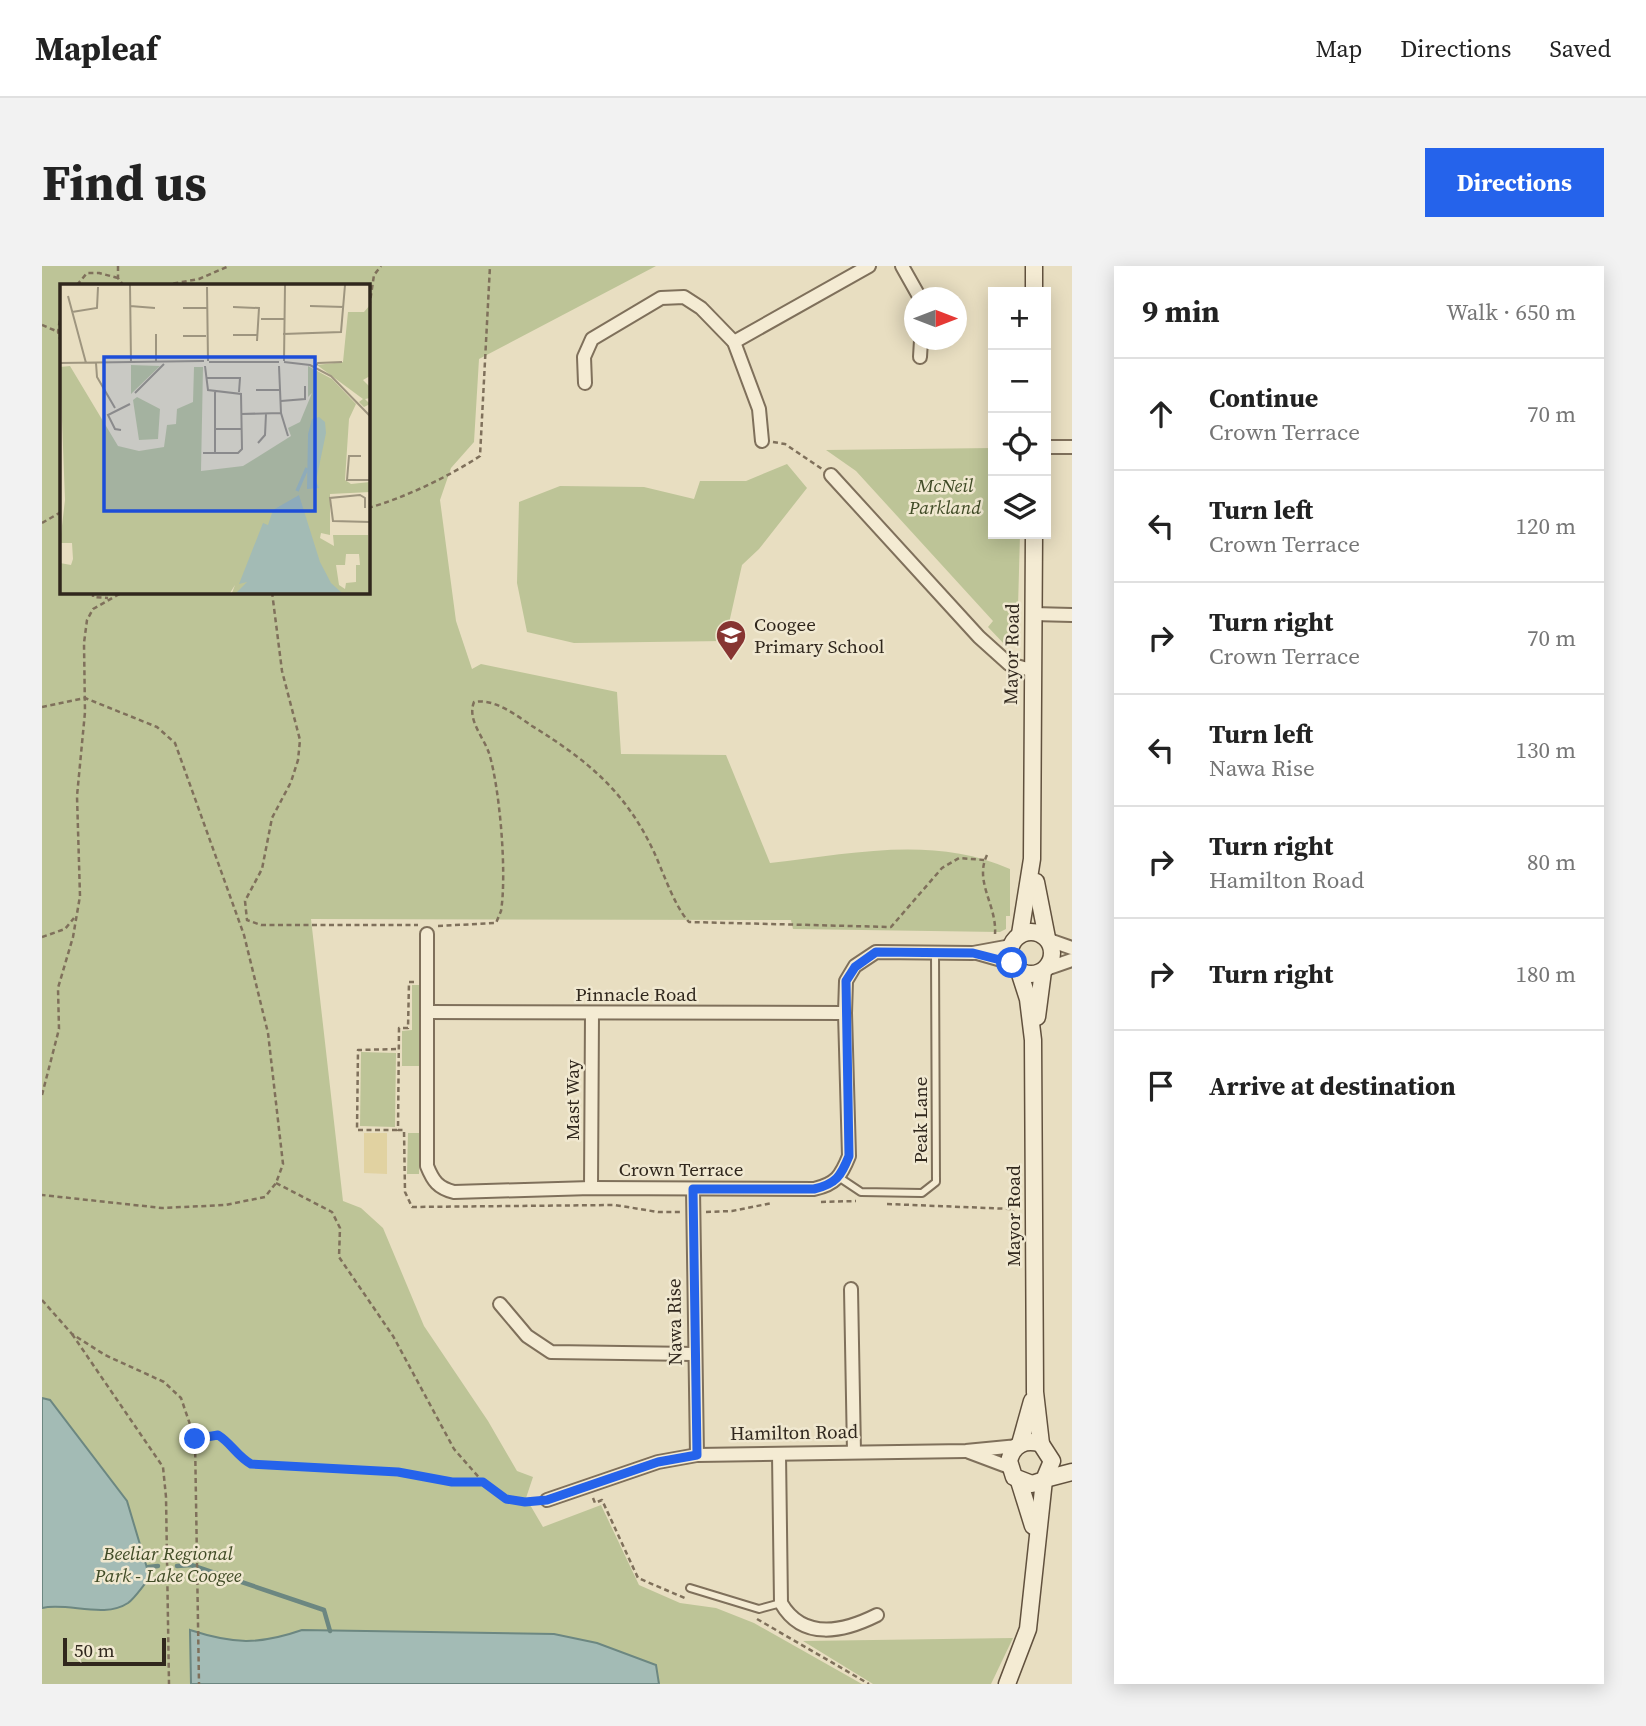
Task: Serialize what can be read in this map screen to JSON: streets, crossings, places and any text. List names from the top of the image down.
{
  "streets": {
    "main road": ["Mayor Road"],
    "street": [
      "Pinnacle Road",
      "Mast Way",
      "Crown Terrace",
      "Nawa Rise",
      "Hamilton Road"
    ],
    "lane": ["Peak Lane"]
  },
  "crossings": [
    ["Mayor Road", "Hamilton Road"],
    ["Pinnacle Road", "Mast Way"],
    ["Pinnacle Road", "Crown Terrace"],
    ["Mast Way", "Crown Terrace"],
    ["Peak Lane", "Crown Terrace"],
    ["Crown Terrace", "Nawa Rise"],
    ["Nawa Rise", "Hamilton Road"]
  ],
  "parks": ["McNeil Parkland", "Beeliar Regional Park - Lake Coogee"],
  "places": {
    "school or university": ["Coogee Primary School"]
  },
  "scale_bar": "50 m",
  "north": "right",
  "page": {
    "header": "Mapleaf",
    "nav": ["Map", "Directions", "Saved"],
    "buttons": "Directions",
    "title": "Find us",
    "heading": ["9 min", "Walk · 650 m"],
    "map_buttons": ["+", "−"],
    "list": [
      ["Continue", "Crown Terrace", "70 m"],
      ["Turn left", "Crown Terrace", "120 m"],
      ["Turn right", "Crown Terrace", "70 m"],
      ["Turn left", "Nawa Rise", "130 m"],
      ["Turn right", "Hamilton Road", "80 m"],
      ["Turn right", "180 m"],
      "Arrive at destination"
    ],
    "scale": "50 m"
  }
}
